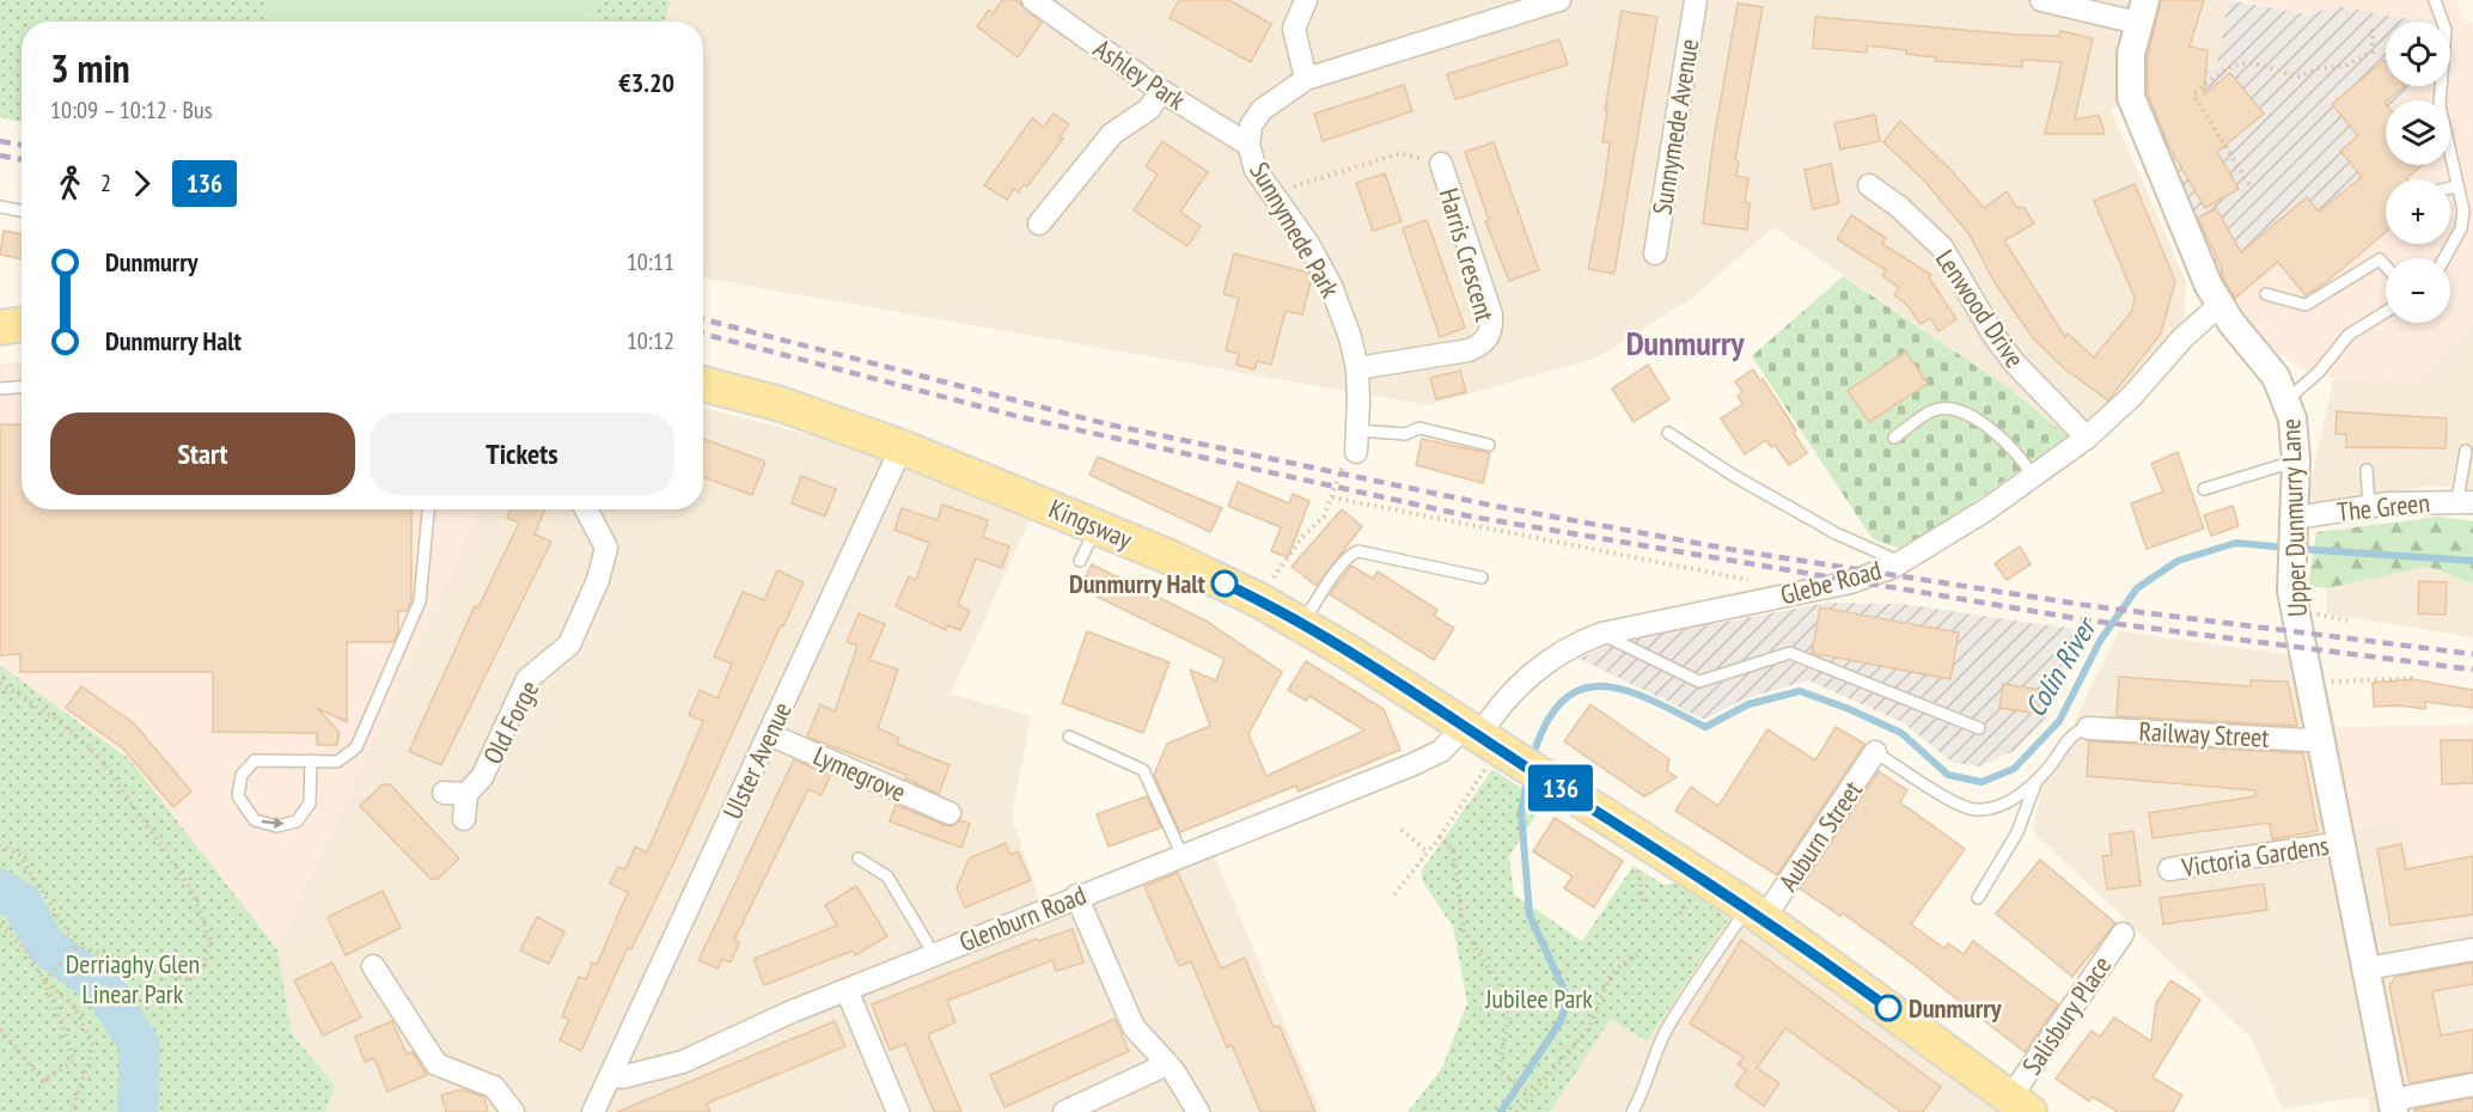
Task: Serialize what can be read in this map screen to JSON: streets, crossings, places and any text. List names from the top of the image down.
{
  "streets": {
    "main road": ["Kingsway"],
    "street": [
      "Ashley Park",
      "Sunnymede Avenue",
      "Sunnymede Park",
      "Harris Crescent",
      "Lenwood Drive",
      "The Green",
      "Upper Dunmurry Lane",
      "Glebe Road",
      "Old Forge",
      "Railway Street",
      "Ulster Avenue",
      "Lymegrove",
      "Auburn Street",
      "Victoria Gardens",
      "Glenburn Road",
      "Salisbury Place"
    ]
  },
  "crossings": [
    ["Ashley Park", "Sunnymede Park"],
    ["Sunnymede Park", "Harris Crescent"],
    ["Lenwood Drive", "Glebe Road"],
    ["The Green", "Upper Dunmurry Lane"],
    ["Upper Dunmurry Lane", "Glebe Road"],
    ["Upper Dunmurry Lane", "Railway Street"],
    ["Upper Dunmurry Lane", "Victoria Gardens"],
    ["Kingsway", "Glebe Road"],
    ["Kingsway", "Ulster Avenue"],
    ["Kingsway", "Auburn Street"],
    ["Kingsway", "Glenburn Road"],
    ["Kingsway", "Salisbury Place"],
    ["Glebe Road", "Glenburn Road"],
    ["Ulster Avenue", "Lymegrove"],
    ["Ulster Avenue", "Glenburn Road"]
  ],
  "districts": ["Dunmurry"],
  "water": ["Colin River"],
  "parks": ["Derriaghy Glen Linear Park", "Jubilee Park"],
  "places": ["Dunmurry Halt", "Dunmurry"],
  "lines": ["bus line 136"],
  "page": {
    "on_map": "136",
    "map_buttons": ["+", "−"],
    "heading": ["3 min", "10:09 – 10:12 · Bus", "€3.20"],
    "legs": ["2", "136"],
    "list": [
      {
        "name": "Dunmurry",
        "value": "10:11"
      },
      {
        "name": "Dunmurry Halt",
        "value": "10:12"
      }
    ],
    "buttons": ["Start", "Tickets"]
  }
}
